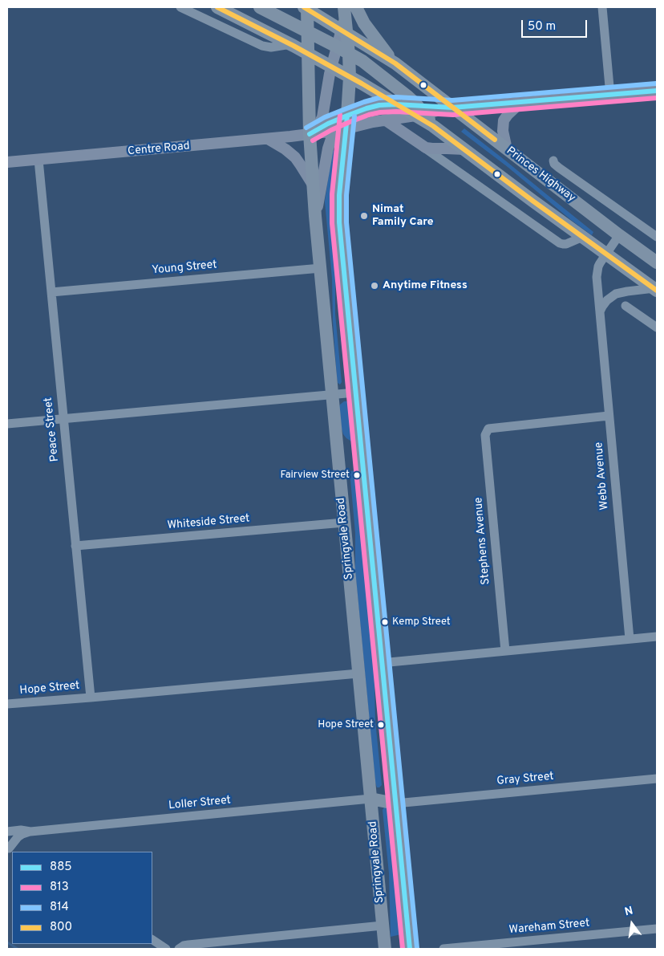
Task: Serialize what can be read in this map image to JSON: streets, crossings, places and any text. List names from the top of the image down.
{
  "streets": {
    "highway": ["Princes Highway", "Springvale Road"],
    "main road": ["Centre Road"],
    "street": [
      "Young Street",
      "Peace Street",
      "Webb Avenue",
      "Whiteside Street",
      "Stephens Avenue",
      "Hope Street",
      "Gray Street",
      "Loller Street",
      "Wareham Street"
    ]
  },
  "crossings": [
    ["Centre Road", "Princes Highway"],
    ["Centre Road", "Peace Street"],
    ["Centre Road", "Springvale Road"],
    ["Princes Highway", "Webb Avenue"],
    ["Princes Highway", "Springvale Road"],
    ["Young Street", "Peace Street"],
    ["Young Street", "Springvale Road"],
    ["Peace Street", "Whiteside Street"],
    ["Peace Street", "Hope Street"],
    ["Webb Avenue", "Stephens Avenue"],
    ["Whiteside Street", "Springvale Road"],
    ["Springvale Road", "Hope Street"],
    ["Springvale Road", "Loller Street"]
  ],
  "places": [
    "Nimat Family Care",
    "Anytime Fitness",
    "Fairview Street",
    "Kemp Street",
    "Hope Street"
  ],
  "lines": [
    "transit line 800",
    "transit line 814",
    "transit line 885",
    "transit line 813"
  ],
  "legend": [
    "885",
    "813",
    "814",
    "800"
  ],
  "scale_bar": "50 m",
  "north": "top"
}
